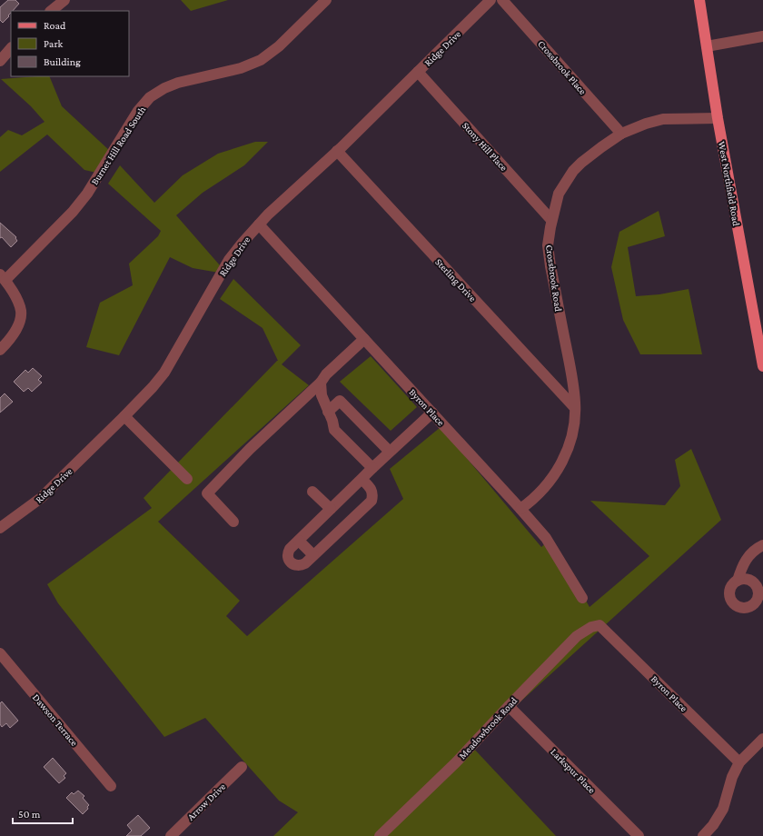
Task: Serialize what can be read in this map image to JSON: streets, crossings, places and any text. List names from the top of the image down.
{
  "streets": {
    "main road": ["West Northfield Road"],
    "street": [
      "Ridge Drive",
      "Crossbrook Place",
      "Burnet Hill Road South",
      "Stony Hill Place",
      "Crossbrook Road",
      "Sterling Drive",
      "Byron Place",
      "Dawson Terrace",
      "Meadowbrook Road",
      "Larkspur Place",
      "Arrow Drive"
    ]
  },
  "crossings": [
    ["Ridge Drive", "Stony Hill Place"],
    ["Ridge Drive", "Sterling Drive"],
    ["Ridge Drive", "Byron Place"],
    ["Crossbrook Place", "Crossbrook Road"],
    ["Stony Hill Place", "Crossbrook Road"],
    ["West Northfield Road", "Crossbrook Road"],
    ["Crossbrook Road", "Sterling Drive"],
    ["Crossbrook Road", "Byron Place"],
    ["Byron Place", "Meadowbrook Road"],
    ["Meadowbrook Road", "Larkspur Place"]
  ],
  "legend": ["Road", "Park", "Building"],
  "scale_bar": "50 m"
}
